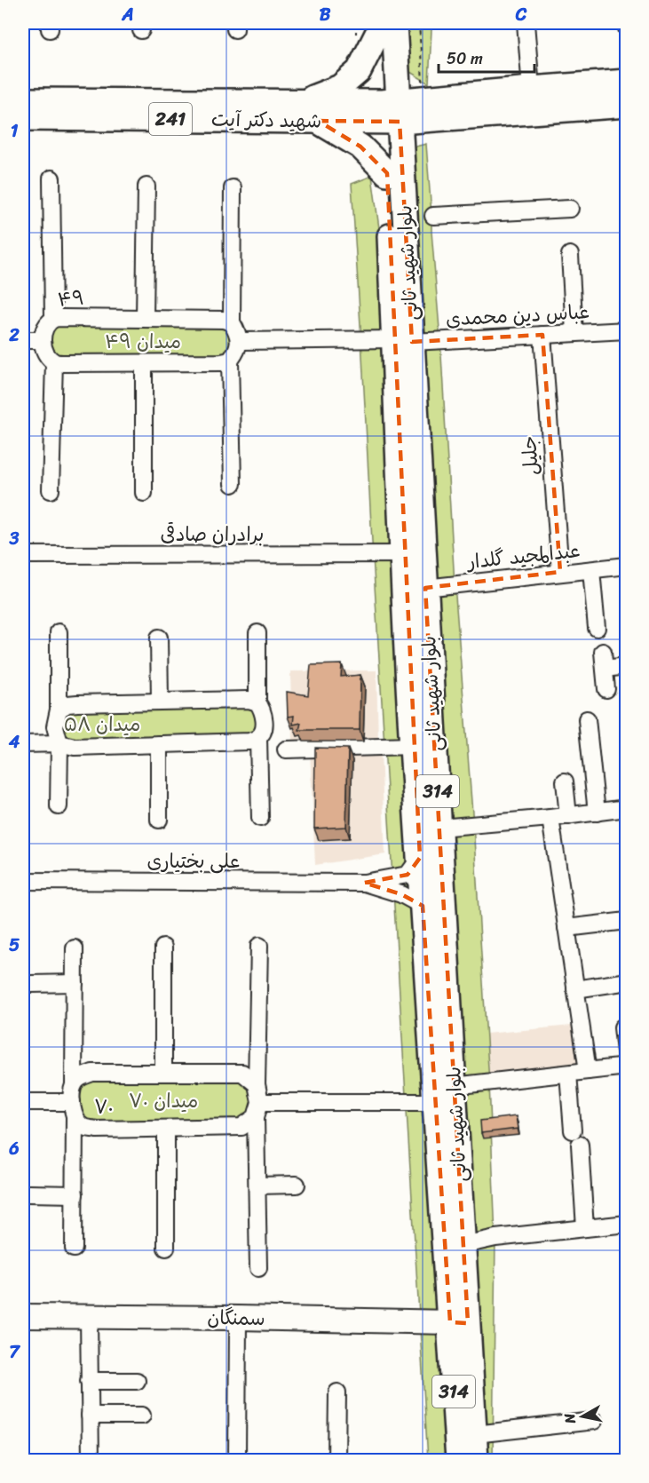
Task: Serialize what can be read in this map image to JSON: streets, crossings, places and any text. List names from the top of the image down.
{
  "streets": {
    "main road": [
      "241",
      "شهید دکتر آیت",
      "بلوار شهید ثانی",
      "314",
      "سمنگان"
    ],
    "street": [
      "۴۹",
      "عباس دین محمدی",
      "جلیل",
      "برادران صادقی",
      "عبدالمجید گلدار",
      "علی بختیاری",
      "۷۰"
    ]
  },
  "crossings": [
    ["شهید دکتر آیت", "بلوار شهید ثانی"],
    ["بلوار شهید ثانی", "عباس دین محمدی"],
    ["بلوار شهید ثانی", "برادران صادقی"],
    ["بلوار شهید ثانی", "عبدالمجید گلدار"],
    ["بلوار شهید ثانی", "سمنگان"],
    ["عباس دین محمدی", "جلیل"],
    ["جلیل", "عبدالمجید گلدار"]
  ],
  "parks": ["میدان ۴۹", "میدان ۵۸", "میدان ۷۰"],
  "scale_bar": "50 m",
  "north": "left",
  "grid": {
    "columns": ["A", "B", "C"],
    "rows": [
      "1",
      "2",
      "3",
      "4",
      "5",
      "6",
      "7"
    ]
  }
}
